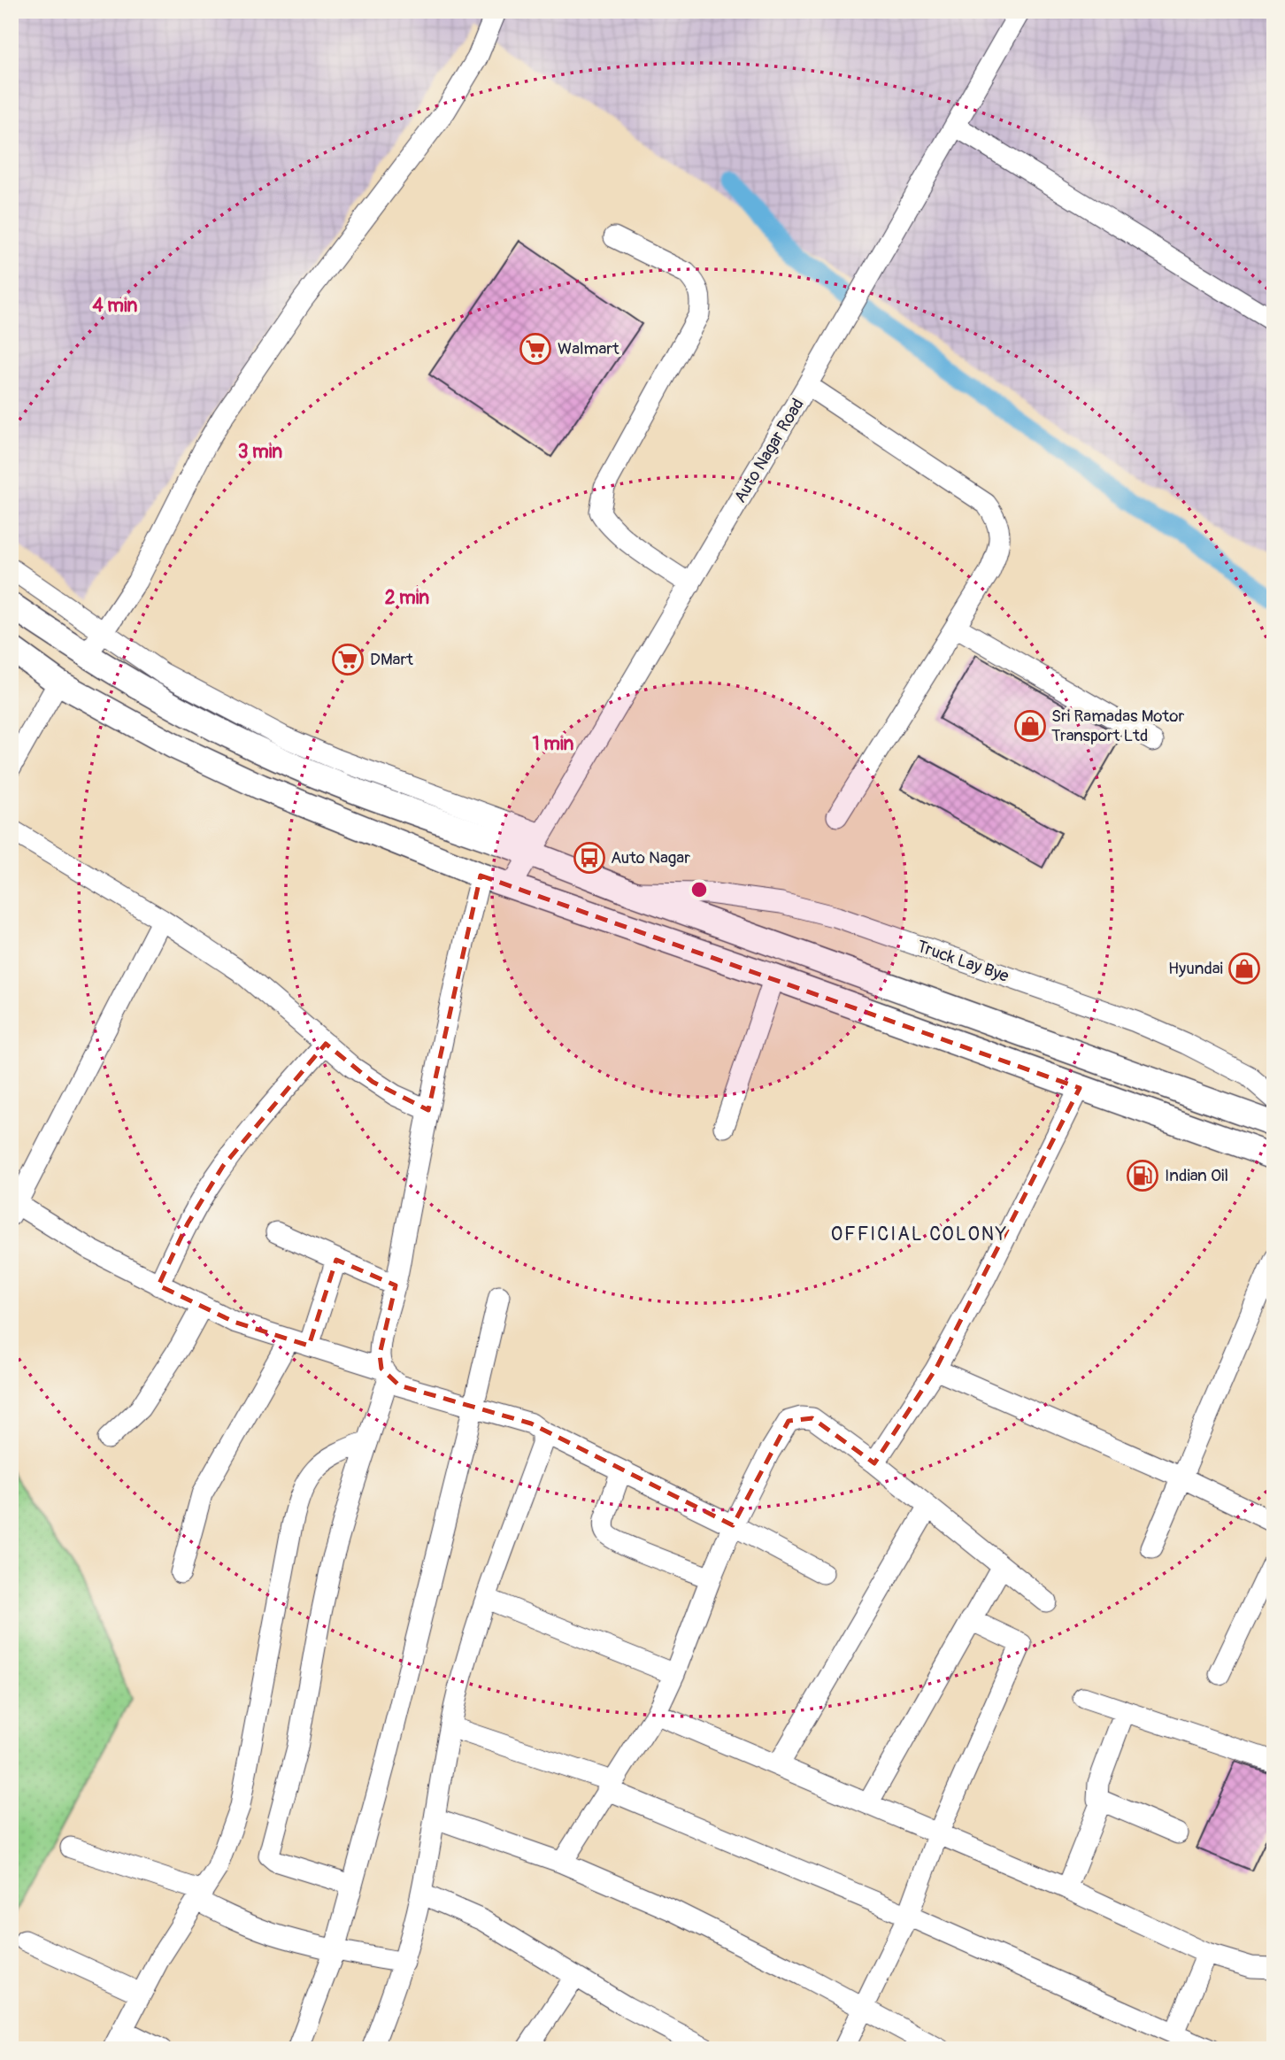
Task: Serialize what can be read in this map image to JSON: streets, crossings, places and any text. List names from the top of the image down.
{
  "streets": {
    "street": ["Auto Nagar Road", "Truck Lay Bye"]
  },
  "districts": ["OFFICIAL COLONY"],
  "places": {
    "supermarket": ["Walmart", "DMart"],
    "shop": ["Sri Ramadas Motor Transport Ltd", "Hyundai"],
    "bus stop": ["Auto Nagar"],
    "fuel station": ["Indian Oil"]
  },
  "rings": [
    "4 min",
    "3 min",
    "2 min",
    "1 min"
  ]
}
